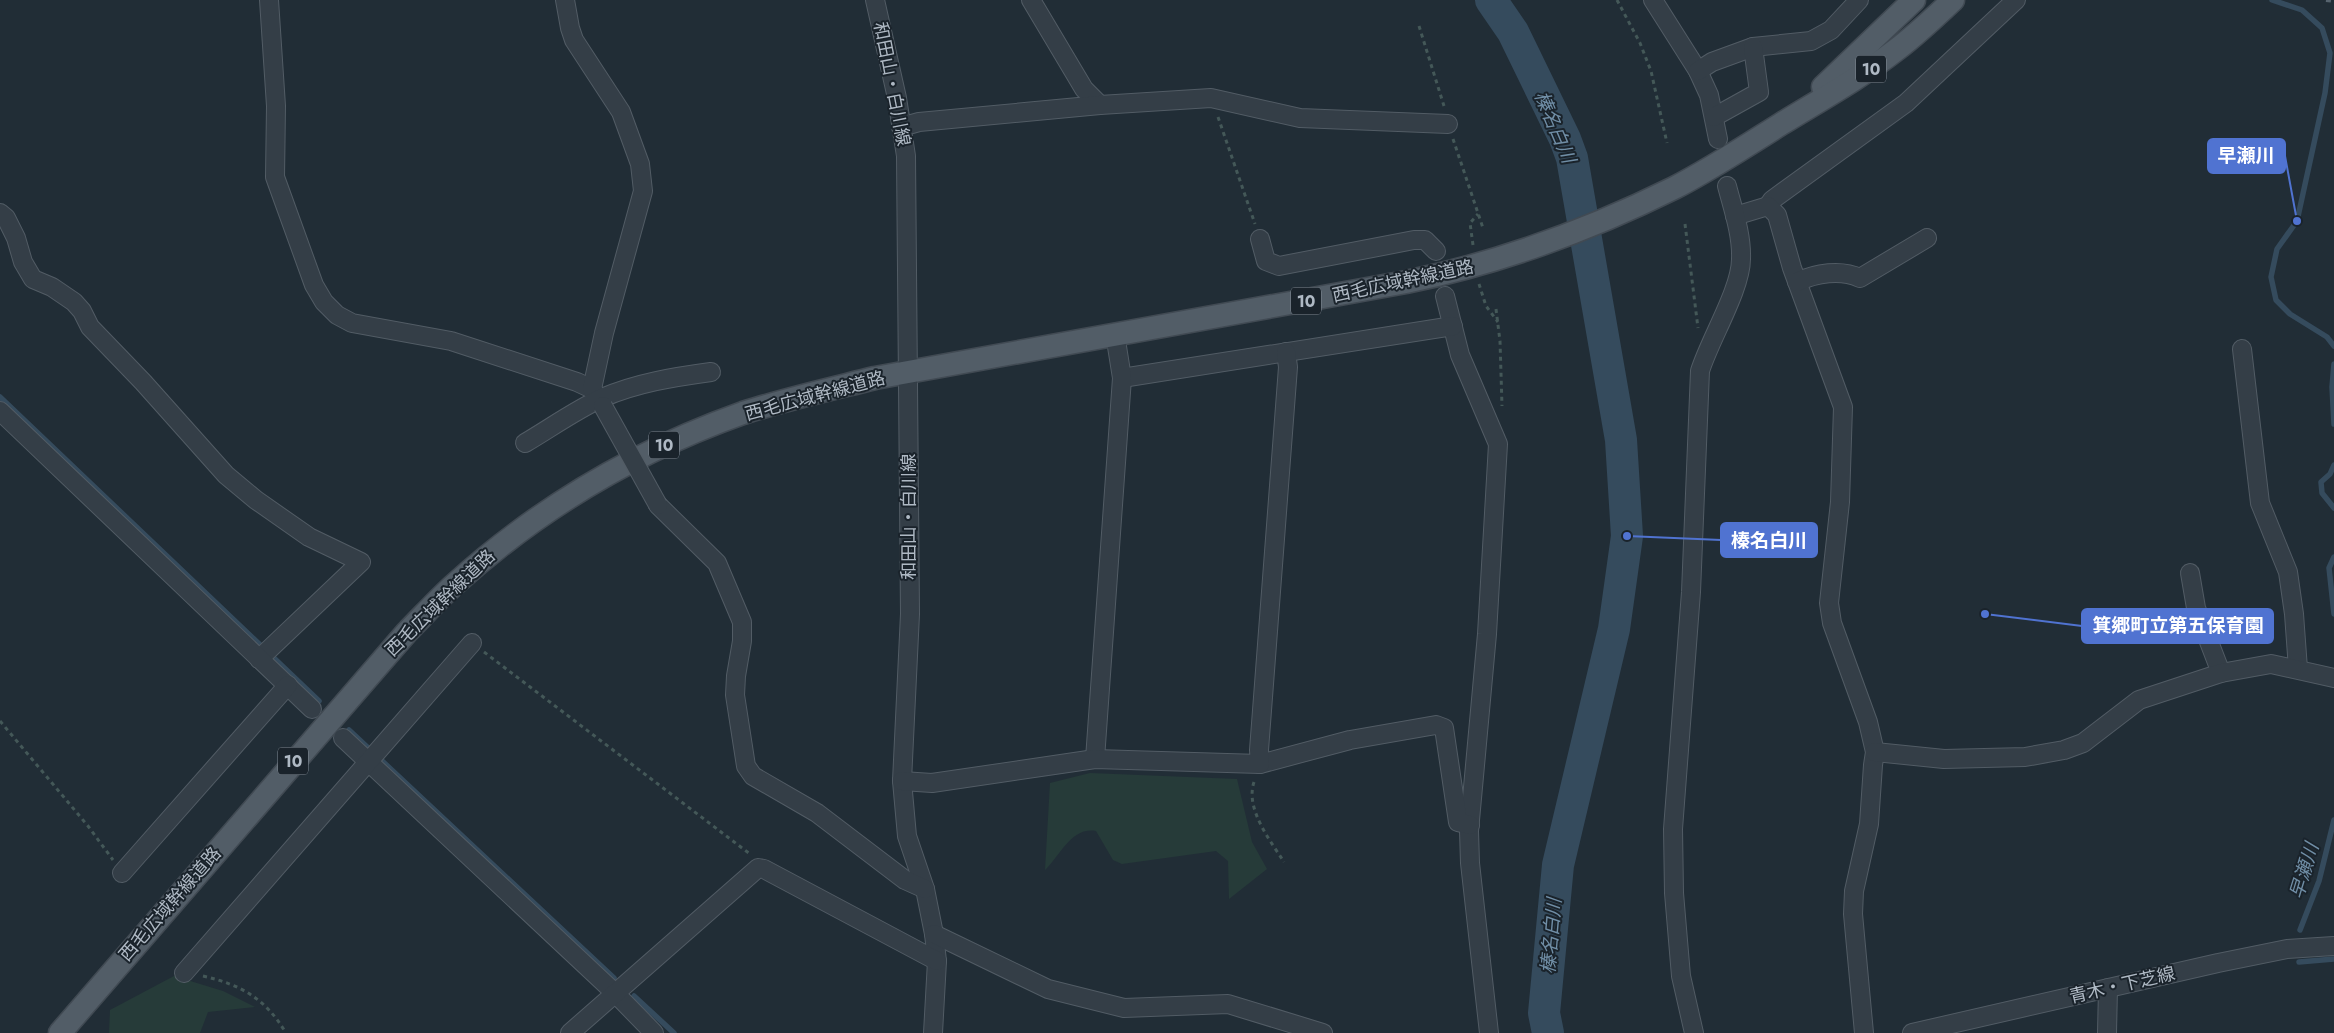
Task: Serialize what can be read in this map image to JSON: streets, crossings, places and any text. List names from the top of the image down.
{
  "streets": {
    "main road": ["10", "西毛広域幹線道路"],
    "street": ["和田山・白川線", "青木・下芝線"]
  },
  "crossings": [
    ["和田山・白川線", "西毛広域幹線道路"]
  ],
  "water": ["榛名白川", "早瀬川"],
  "places": ["早瀬川", "榛名白川", "箕郷町立第五保育園"]
}
